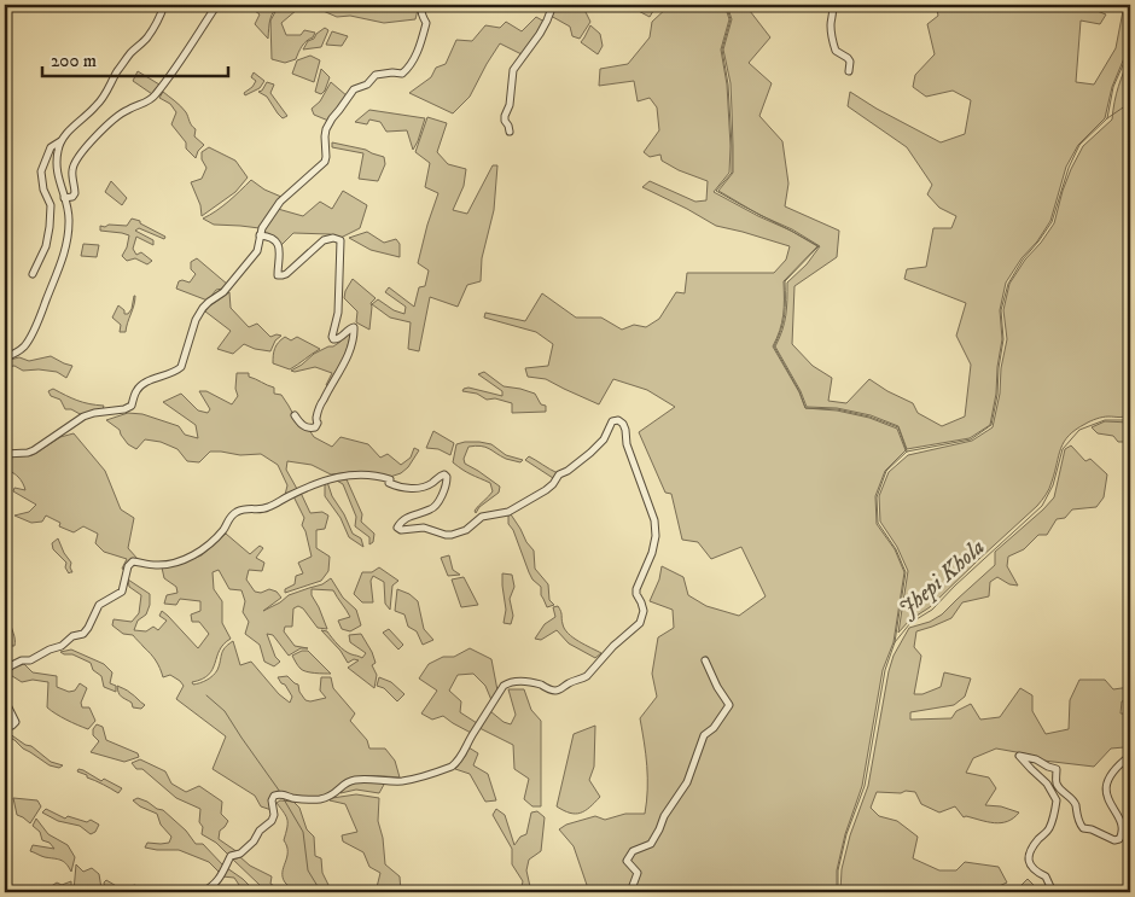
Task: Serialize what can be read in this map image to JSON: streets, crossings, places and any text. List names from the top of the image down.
{
  "water": ["Jhepi Khola"],
  "scale_bar": "200 m"
}
